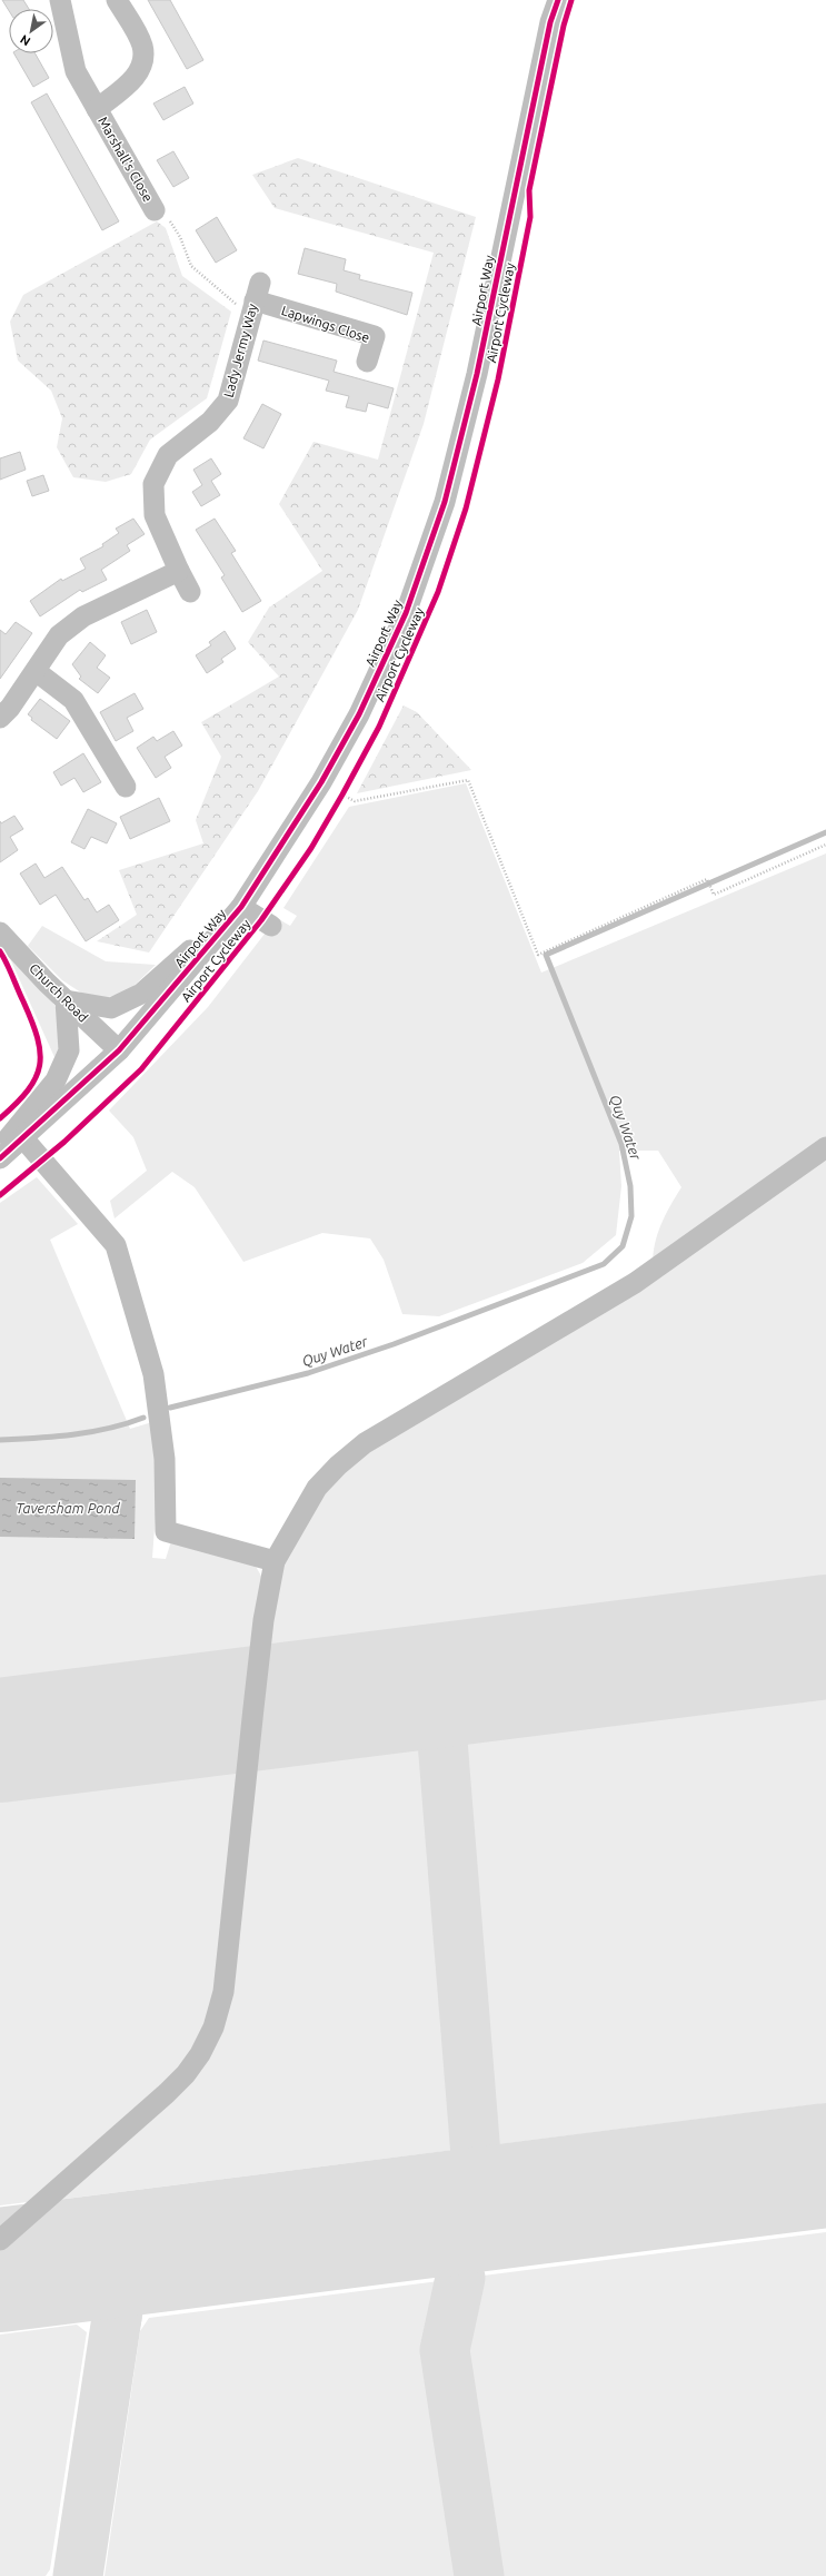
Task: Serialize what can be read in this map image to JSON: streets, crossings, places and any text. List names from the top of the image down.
{
  "streets": {
    "street": [
      "Marshall's Close",
      "Airport Way",
      "Lapwings Close",
      "Lady Jermy Way",
      "Church Road"
    ],
    "cycle path": ["Airport Cycleway"]
  },
  "crossings": [
    ["Airport Way", "Church Road"],
    ["Lapwings Close", "Lady Jermy Way"]
  ],
  "water": ["Quy Water", "Taversham Pond"],
  "north": "bottom left"
}
